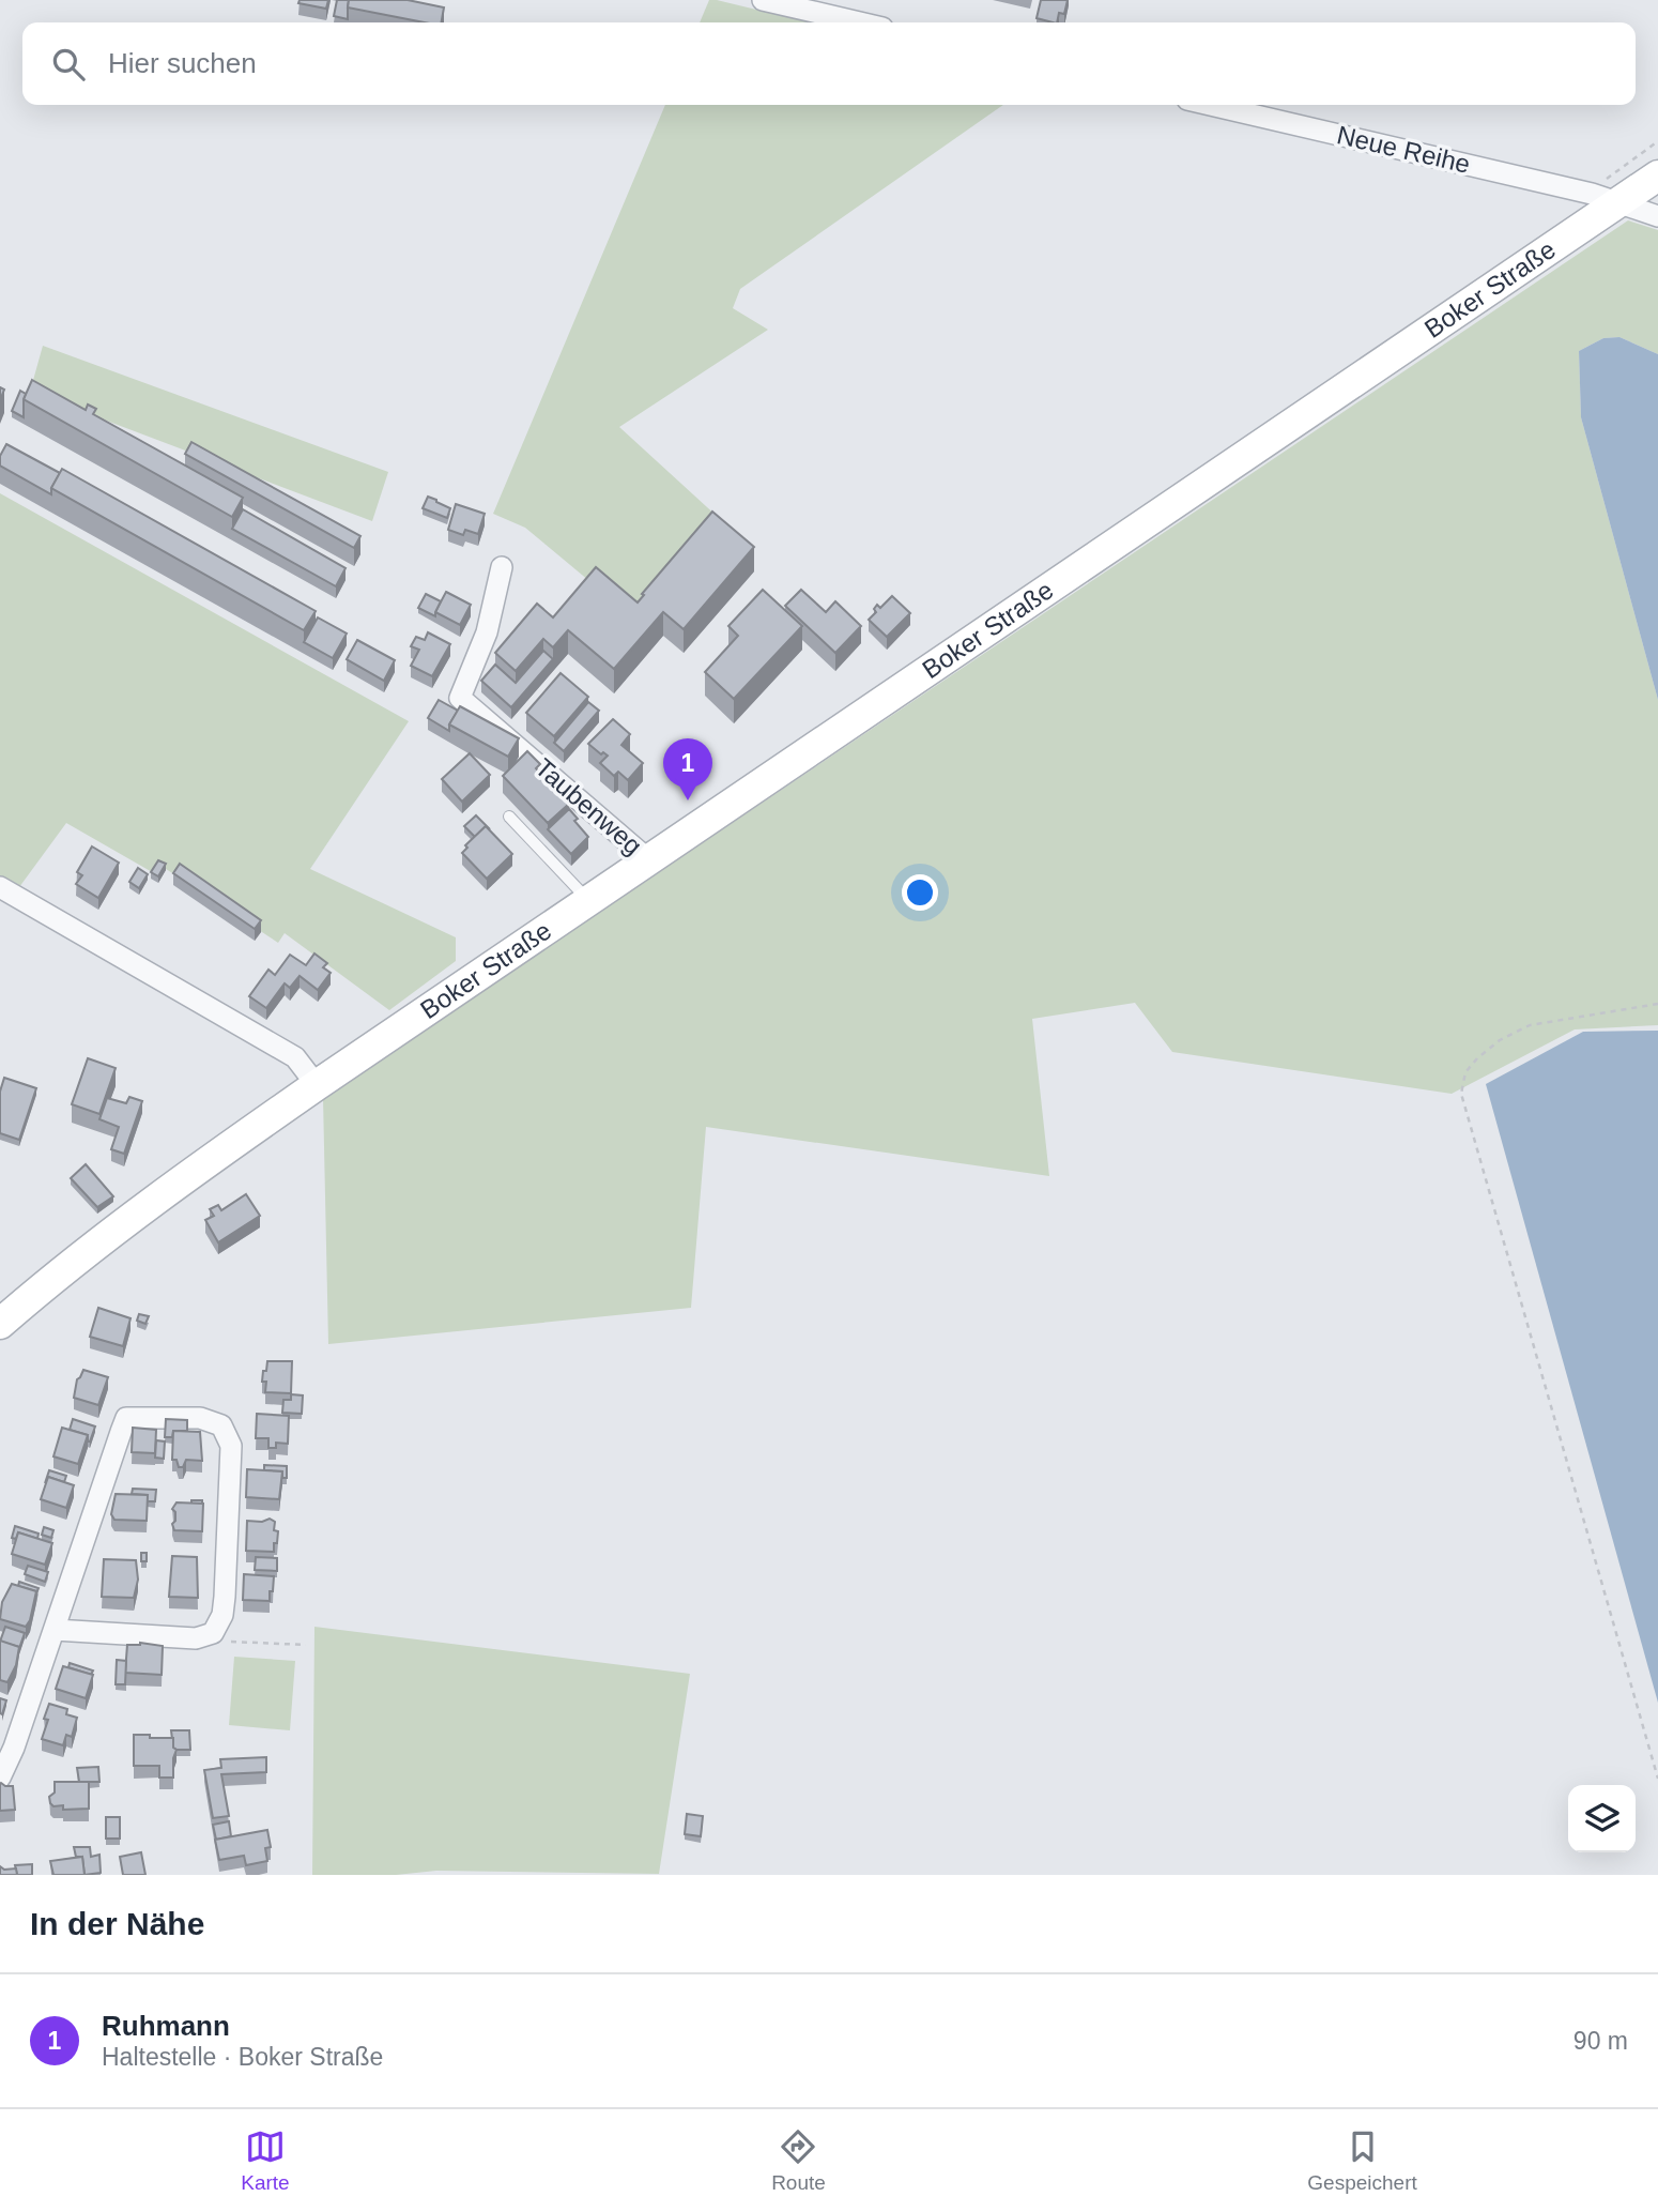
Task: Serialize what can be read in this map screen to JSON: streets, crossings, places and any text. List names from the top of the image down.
{
  "streets": {
    "main road": ["Boker Straße"],
    "street": ["Neue Reihe", "Taubenweg"]
  },
  "crossings": [
    ["Neue Reihe", "Boker Straße"],
    ["Boker Straße", "Taubenweg"]
  ],
  "page": {
    "search": "Hier suchen",
    "pins": "1",
    "heading": "In der Nähe",
    "list": [
      {
        "mark": "1",
        "name": "Ruhmann",
        "note": "Haltestelle · Boker Straße",
        "value": "90 m"
      }
    ],
    "nav": ["Karte", "Route", "Gespeichert"]
  }
}
